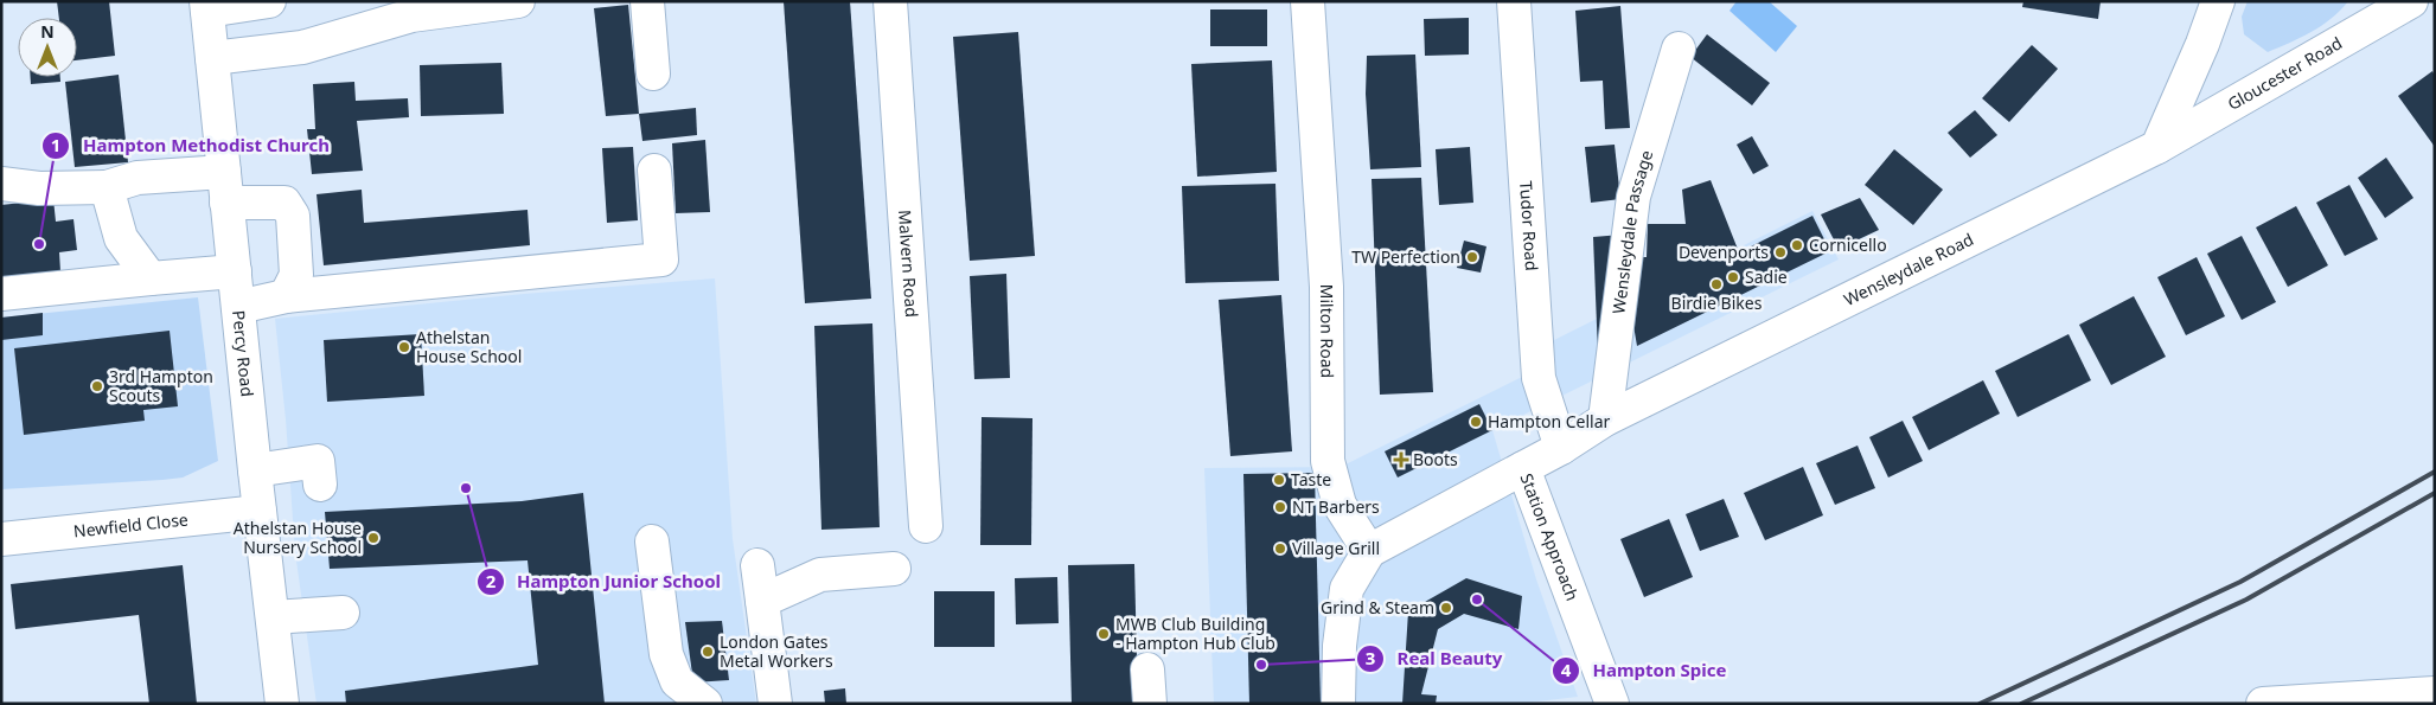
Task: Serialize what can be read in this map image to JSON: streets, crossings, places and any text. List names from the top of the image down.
{
  "streets": {
    "street": [
      "Gloucester Road",
      "Tudor Road",
      "Wensleydale Passage",
      "Malvern Road",
      "Wensleydale Road",
      "Milton Road",
      "Percy Road",
      "Newfield Close",
      "Station Approach"
    ]
  },
  "crossings": [
    ["Gloucester Road", "Wensleydale Road"],
    ["Tudor Road", "Wensleydale Road"],
    ["Wensleydale Passage", "Wensleydale Road"],
    ["Wensleydale Road", "Station Approach"],
    ["Milton Road", "Station Approach"],
    ["Percy Road", "Newfield Close"]
  ],
  "places": {
    "other": [
      "Hampton Methodist Church",
      "Cornicello",
      "Devenports",
      "TW Perfection",
      "Sadie",
      "Birdie Bikes",
      "Athelstan House School",
      "3rd Hampton Scouts",
      "Hampton Cellar",
      "Taste",
      "Hampton Junior School",
      "NT Barbers",
      "Athelstan House Nursery School",
      "Village Grill",
      "Hampton Spice",
      "Grind & Steam",
      "MWB Club Building - Hampton Hub Club",
      "London Gates Metal Workers",
      "Real Beauty"
    ],
    "health": ["Boots"]
  },
  "north": "top"
}
